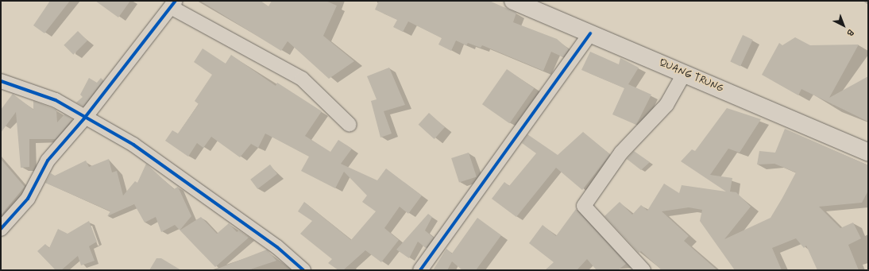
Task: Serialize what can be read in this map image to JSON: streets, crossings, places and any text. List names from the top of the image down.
{
  "streets": {
    "main road": ["QUANG TRUNG"]
  },
  "north": "bottom right"
}
